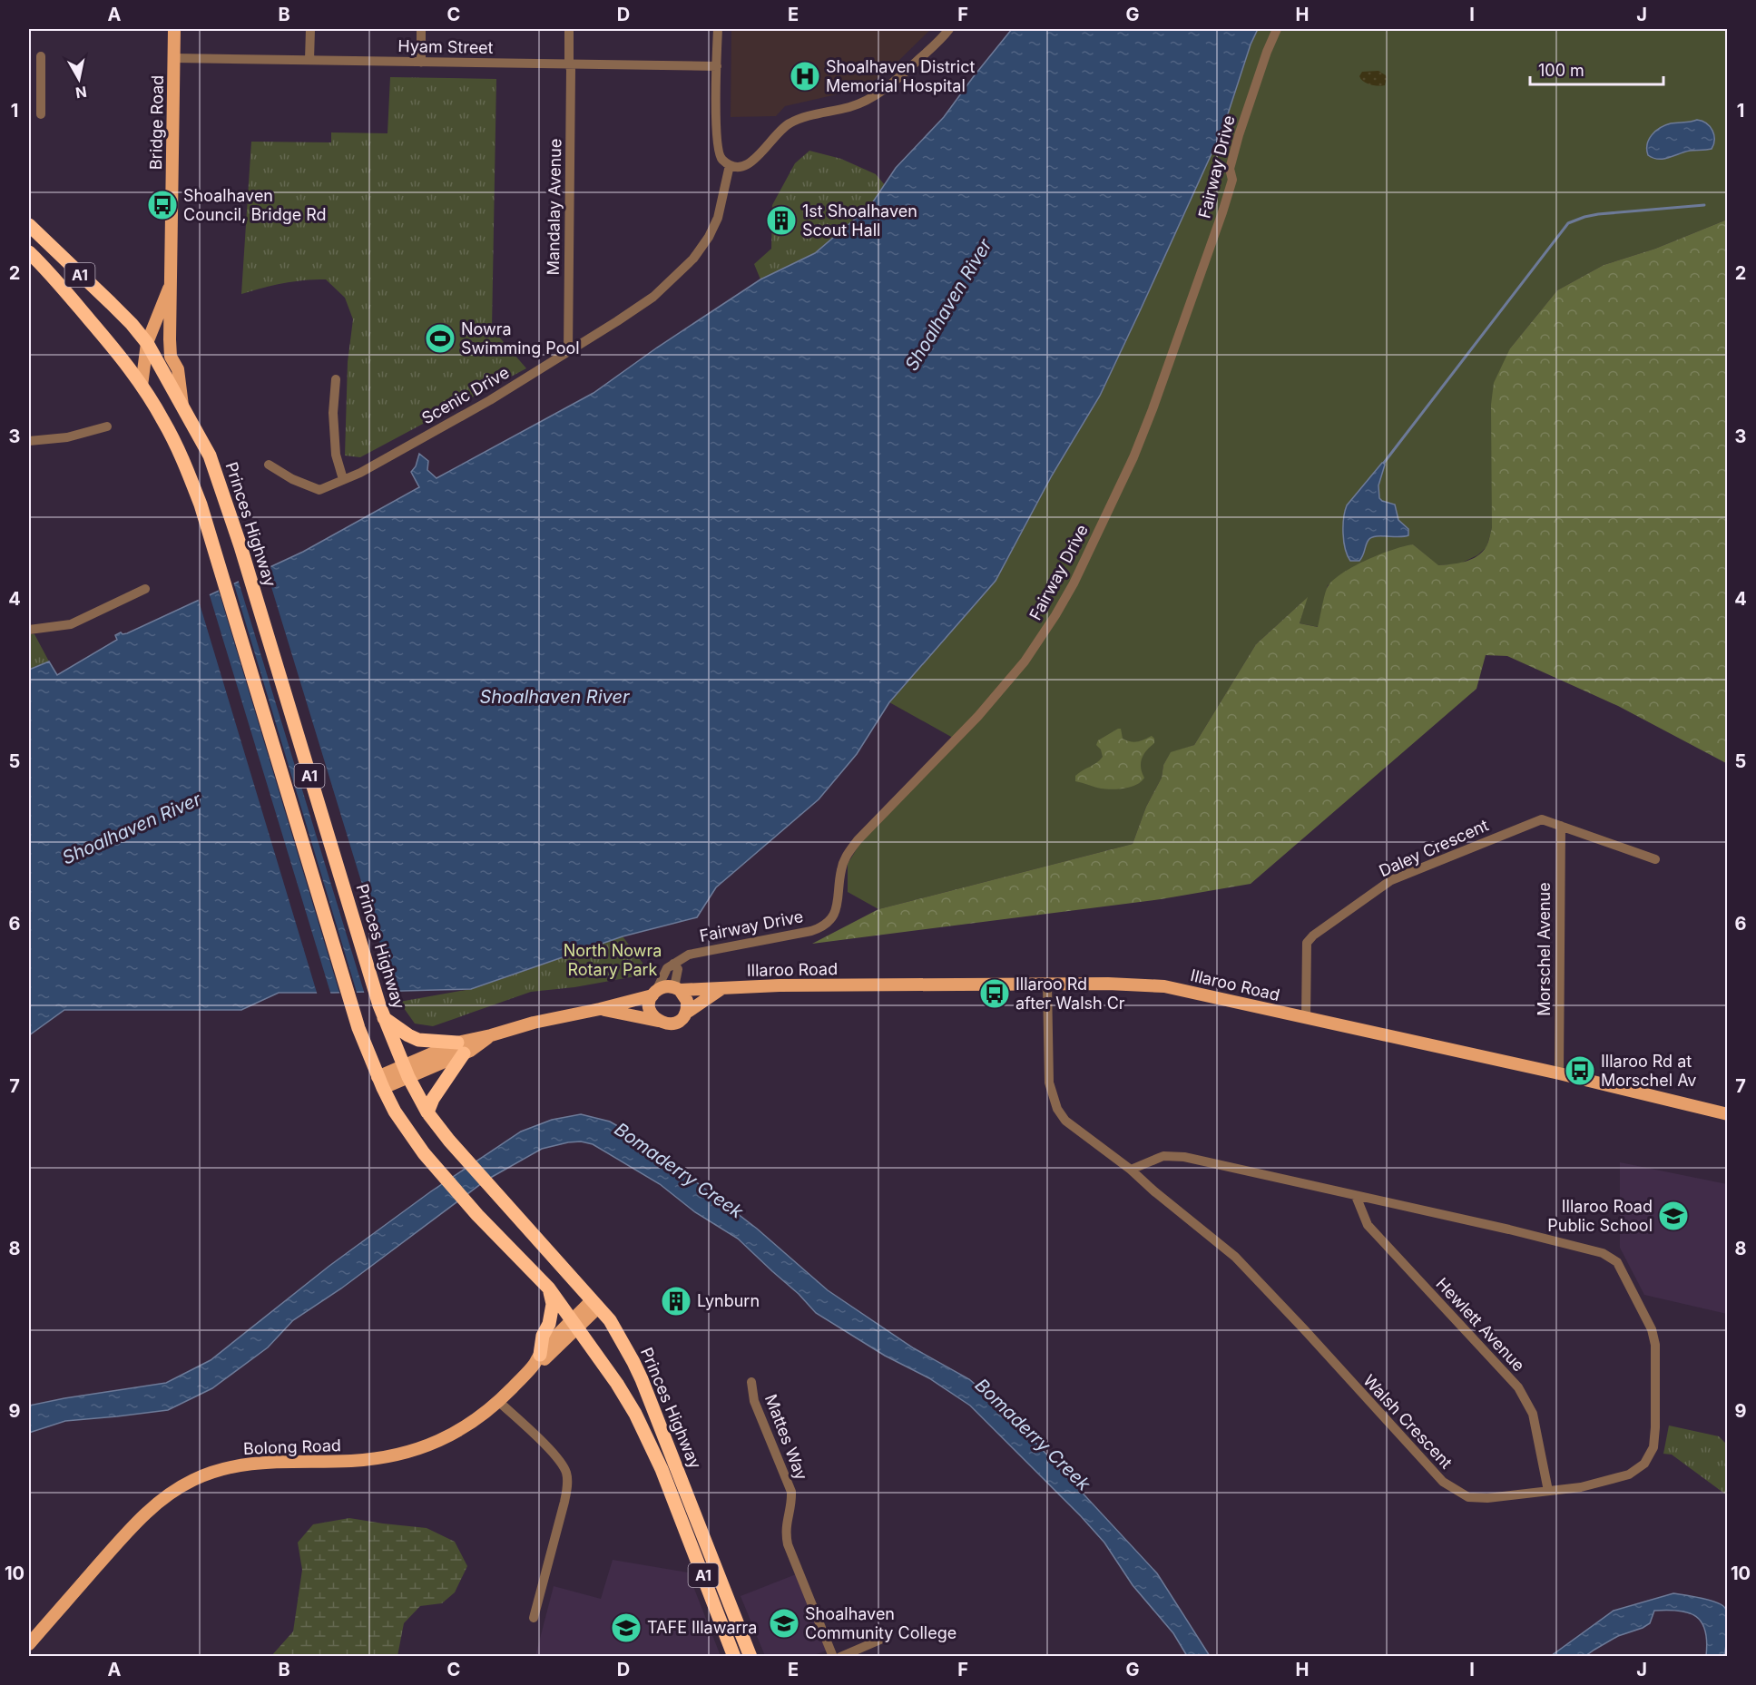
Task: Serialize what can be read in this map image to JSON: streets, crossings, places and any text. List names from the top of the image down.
{
  "streets": {
    "highway": ["A1", "Princes Highway"],
    "main road": ["Bridge Road", "Illaroo Road", "Bolong Road"],
    "street": [
      "Hyam Street",
      "Fairway Drive",
      "Mandalay Avenue",
      "Scenic Drive",
      "Daley Crescent",
      "Morschel Avenue",
      "Hewlett Avenue",
      "Walsh Crescent",
      "Mattes Way"
    ]
  },
  "crossings": [
    ["Hyam Street", "Bridge Road"],
    ["Hyam Street", "Mandalay Avenue"],
    ["Bridge Road", "Princes Highway"],
    ["Mandalay Avenue", "Scenic Drive"],
    ["Princes Highway", "Illaroo Road"],
    ["Princes Highway", "Bolong Road"],
    ["Daley Crescent", "Morschel Avenue"],
    ["Daley Crescent", "Illaroo Road"],
    ["Morschel Avenue", "Illaroo Road"],
    ["Illaroo Road", "Walsh Crescent"],
    ["Hewlett Avenue", "Walsh Crescent"]
  ],
  "water": ["Shoalhaven River", "Bomaderry Creek"],
  "parks": ["North Nowra Rotary Park"],
  "places": {
    "hospital": ["Shoalhaven District Memorial Hospital"],
    "bus stop": ["Shoalhaven Council, Bridge Rd", "Illaroo Rd after Walsh Cr", "Illaroo Rd at Morschel Av"],
    "building": ["1st Shoalhaven Scout Hall", "Lynburn"],
    "sports": ["Nowra Swimming Pool"],
    "school or university": ["Illaroo Road Public School", "Shoalhaven Community College", "TAFE Illawarra"]
  },
  "scale_bar": "100 m",
  "north": "bottom",
  "grid": {
    "columns": [
      "A",
      "B",
      "C",
      "D",
      "E",
      "F",
      "G",
      "H",
      "I",
      "J"
    ],
    "rows": [
      "1",
      "2",
      "3",
      "4",
      "5",
      "6",
      "7",
      "8",
      "9",
      "10"
    ]
  }
}
